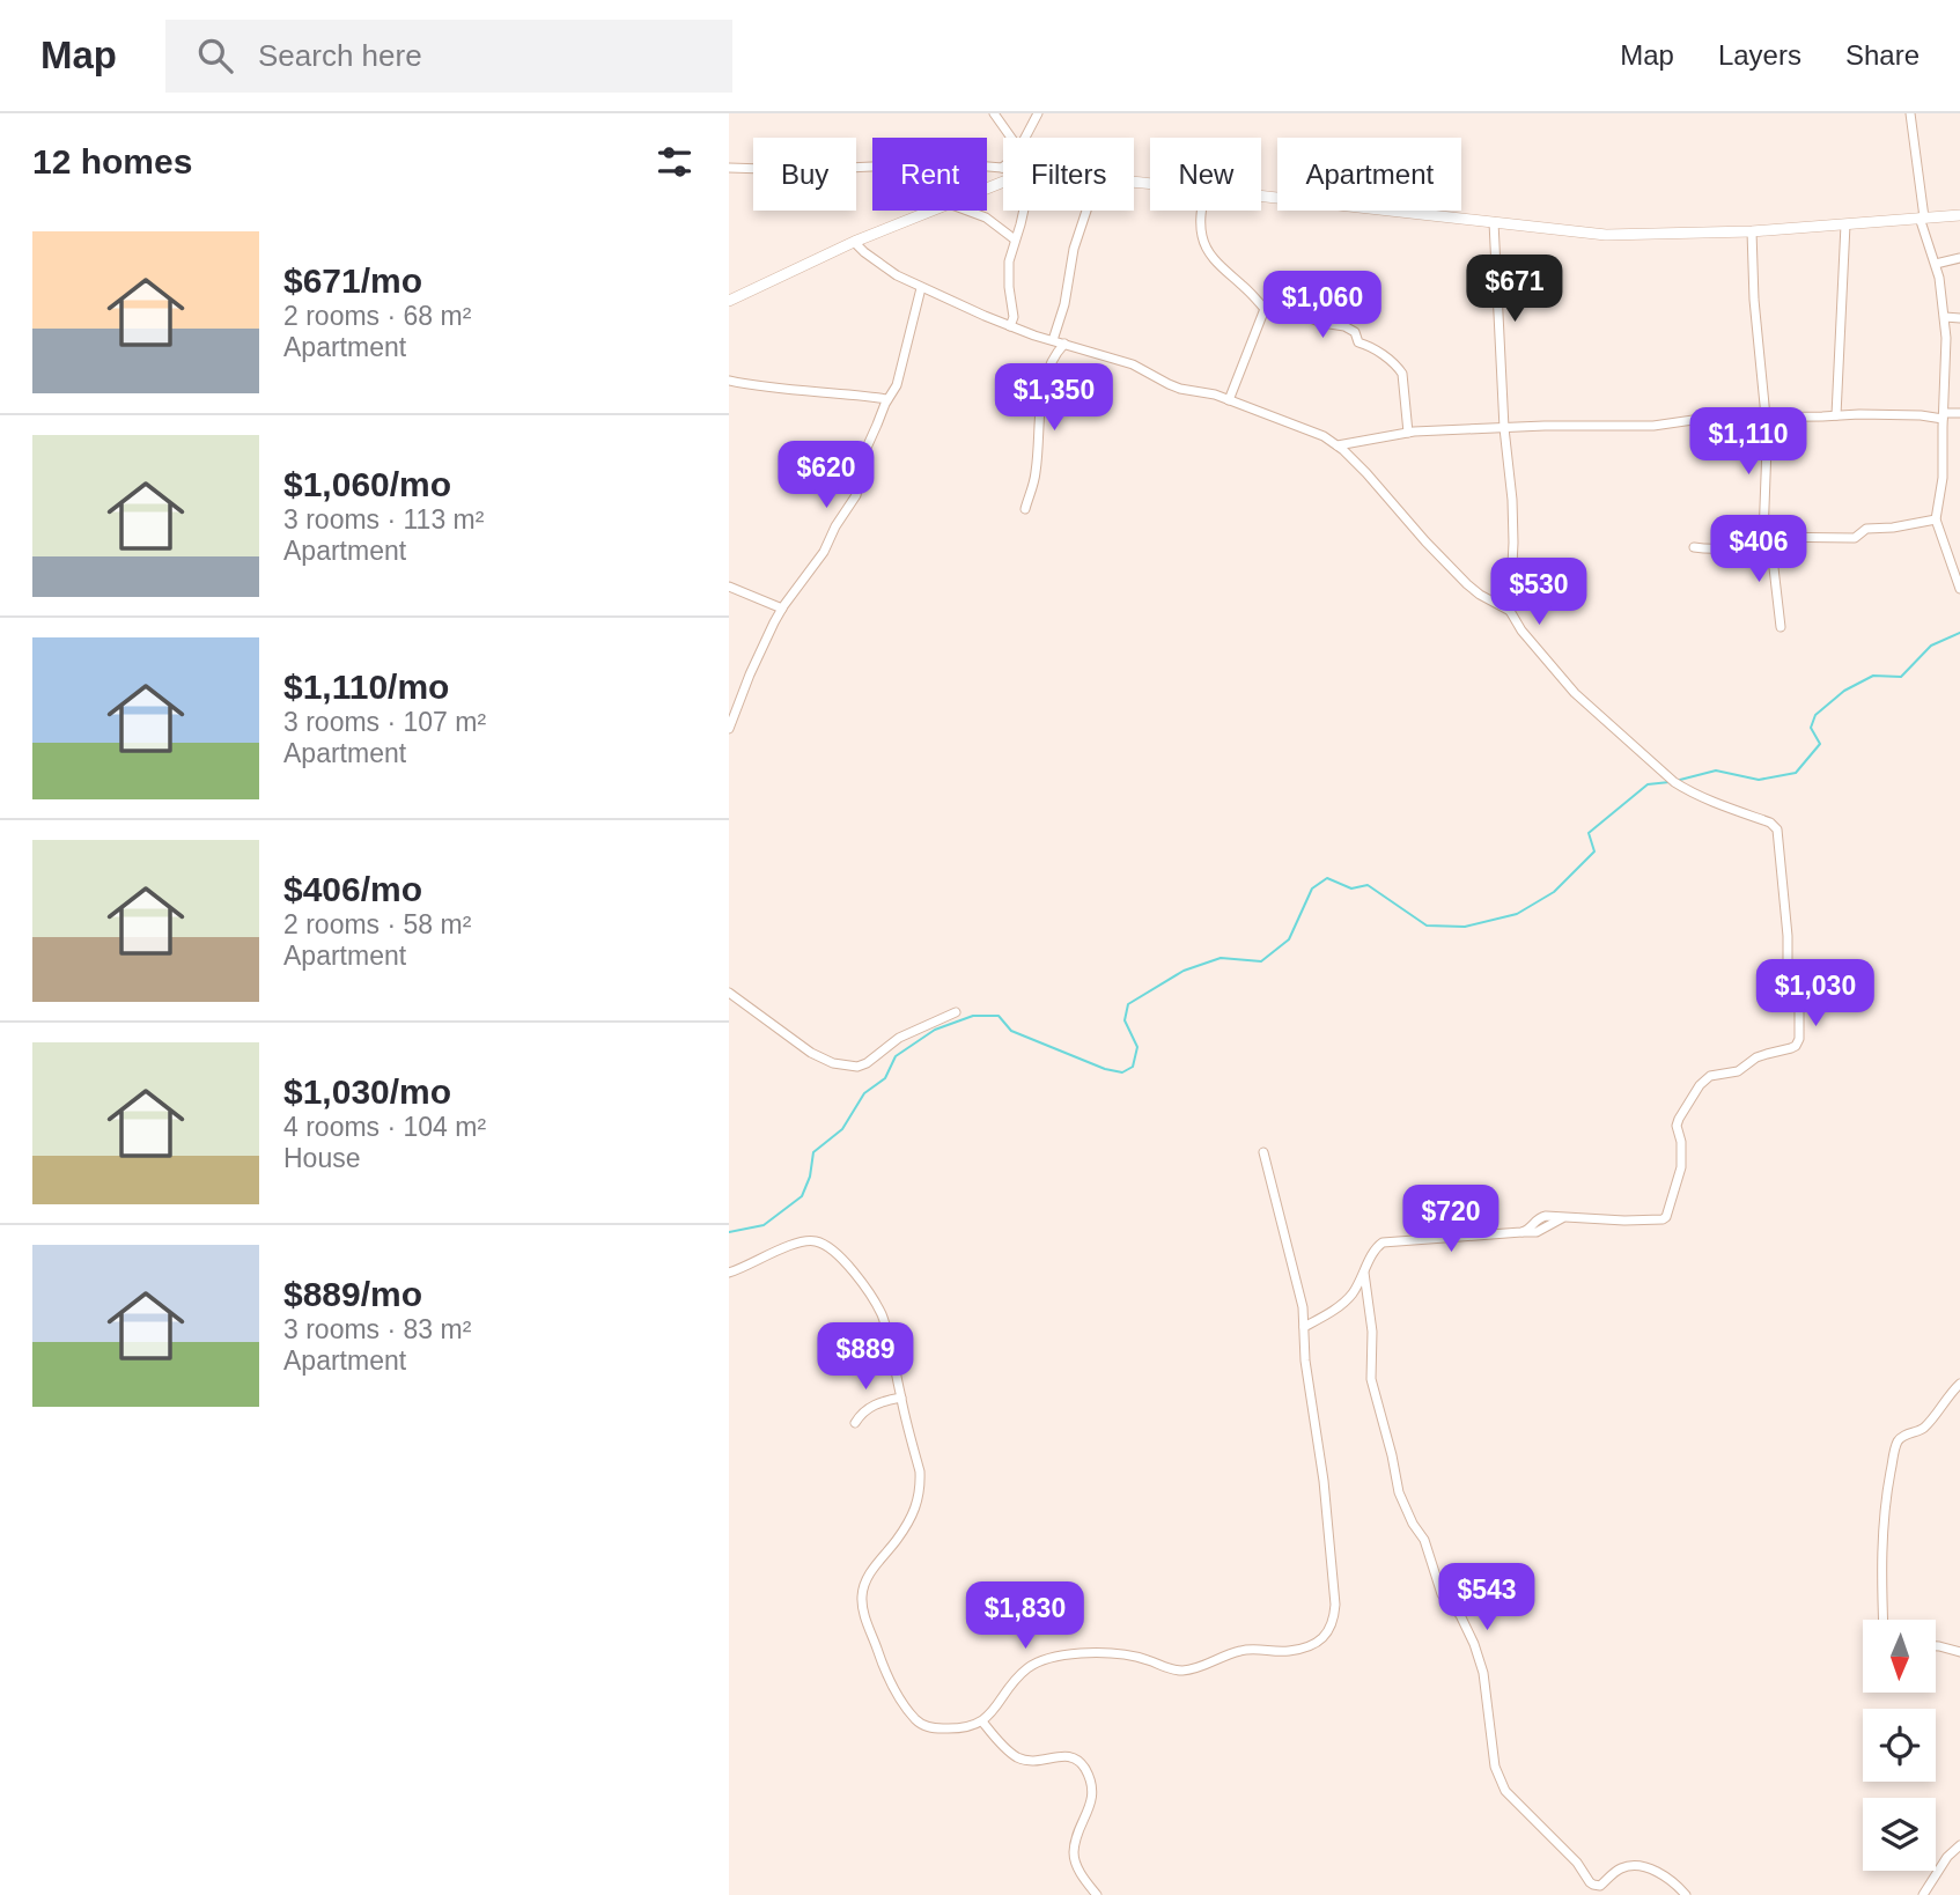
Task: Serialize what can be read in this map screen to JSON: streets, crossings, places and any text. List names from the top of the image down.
{
  "north": "bottom",
  "page": {
    "header": "Map",
    "search": "Search here",
    "nav": ["Map", "Layers", "Share"],
    "heading": "12 homes",
    "chip": [
      "Buy",
      "Rent",
      "Filters",
      "New",
      "Apartment"
    ],
    "list": [
      {
        "name": "$671/mo",
        "note": "2 rooms · 68 m² · Apartment"
      },
      {
        "name": "$1,060/mo",
        "note": "3 rooms · 113 m² · Apartment"
      },
      {
        "name": "$1,110/mo",
        "note": "3 rooms · 107 m² · Apartment"
      },
      {
        "name": "$406/mo",
        "note": "2 rooms · 58 m² · Apartment"
      },
      {
        "name": "$1,030/mo",
        "note": "4 rooms · 104 m² · House"
      },
      {
        "name": "$889/mo",
        "note": "3 rooms · 83 m² · Apartment"
      }
    ],
    "price": [
      "$671",
      "$1,060",
      "$1,350",
      "$1,110",
      "$620",
      "$406",
      "$530",
      "$1,030",
      "$720",
      "$889",
      "$543",
      "$1,830"
    ]
  }
}
